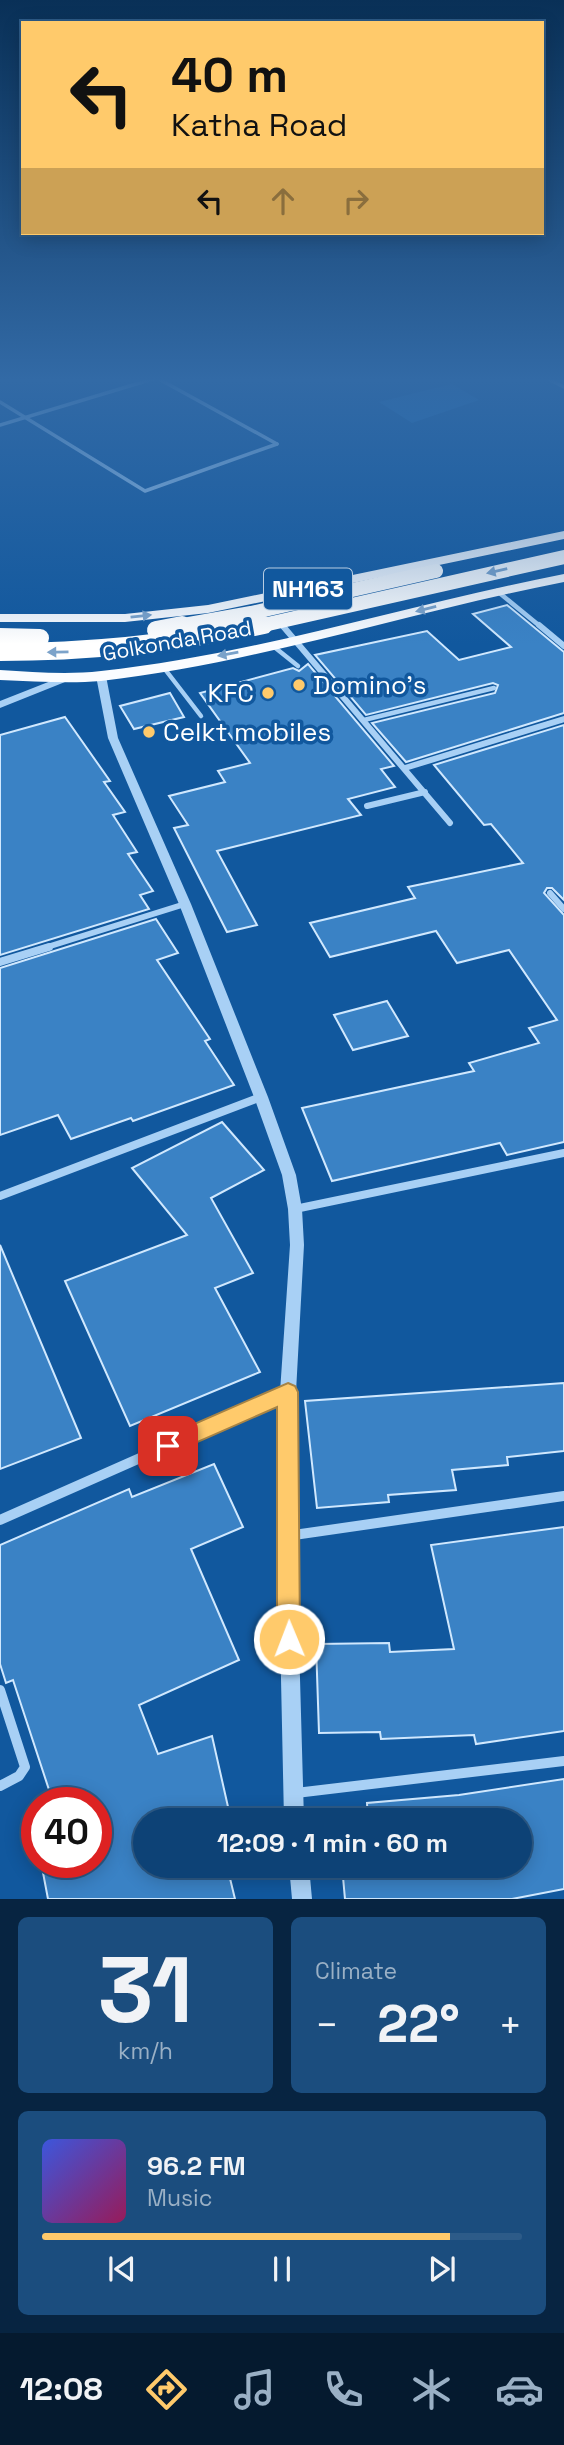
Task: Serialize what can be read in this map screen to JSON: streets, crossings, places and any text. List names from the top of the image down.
{
  "streets": {
    "highway": ["NH163", "Golkonda Road"]
  },
  "places": ["Domino's", "KFC", "Celkt mobiles"],
  "page": {
    "turn": ["40 m", "Katha Road"],
    "limit": "40",
    "trip": "12:09 · 1 min · 60 m",
    "tile": [
      ["31", "km/h"],
      "Climate"
    ],
    "heat": ["−", "22°", "+"],
    "song": ["96.2 FM", "Music"],
    "tabs": "12:08"
  }
}
